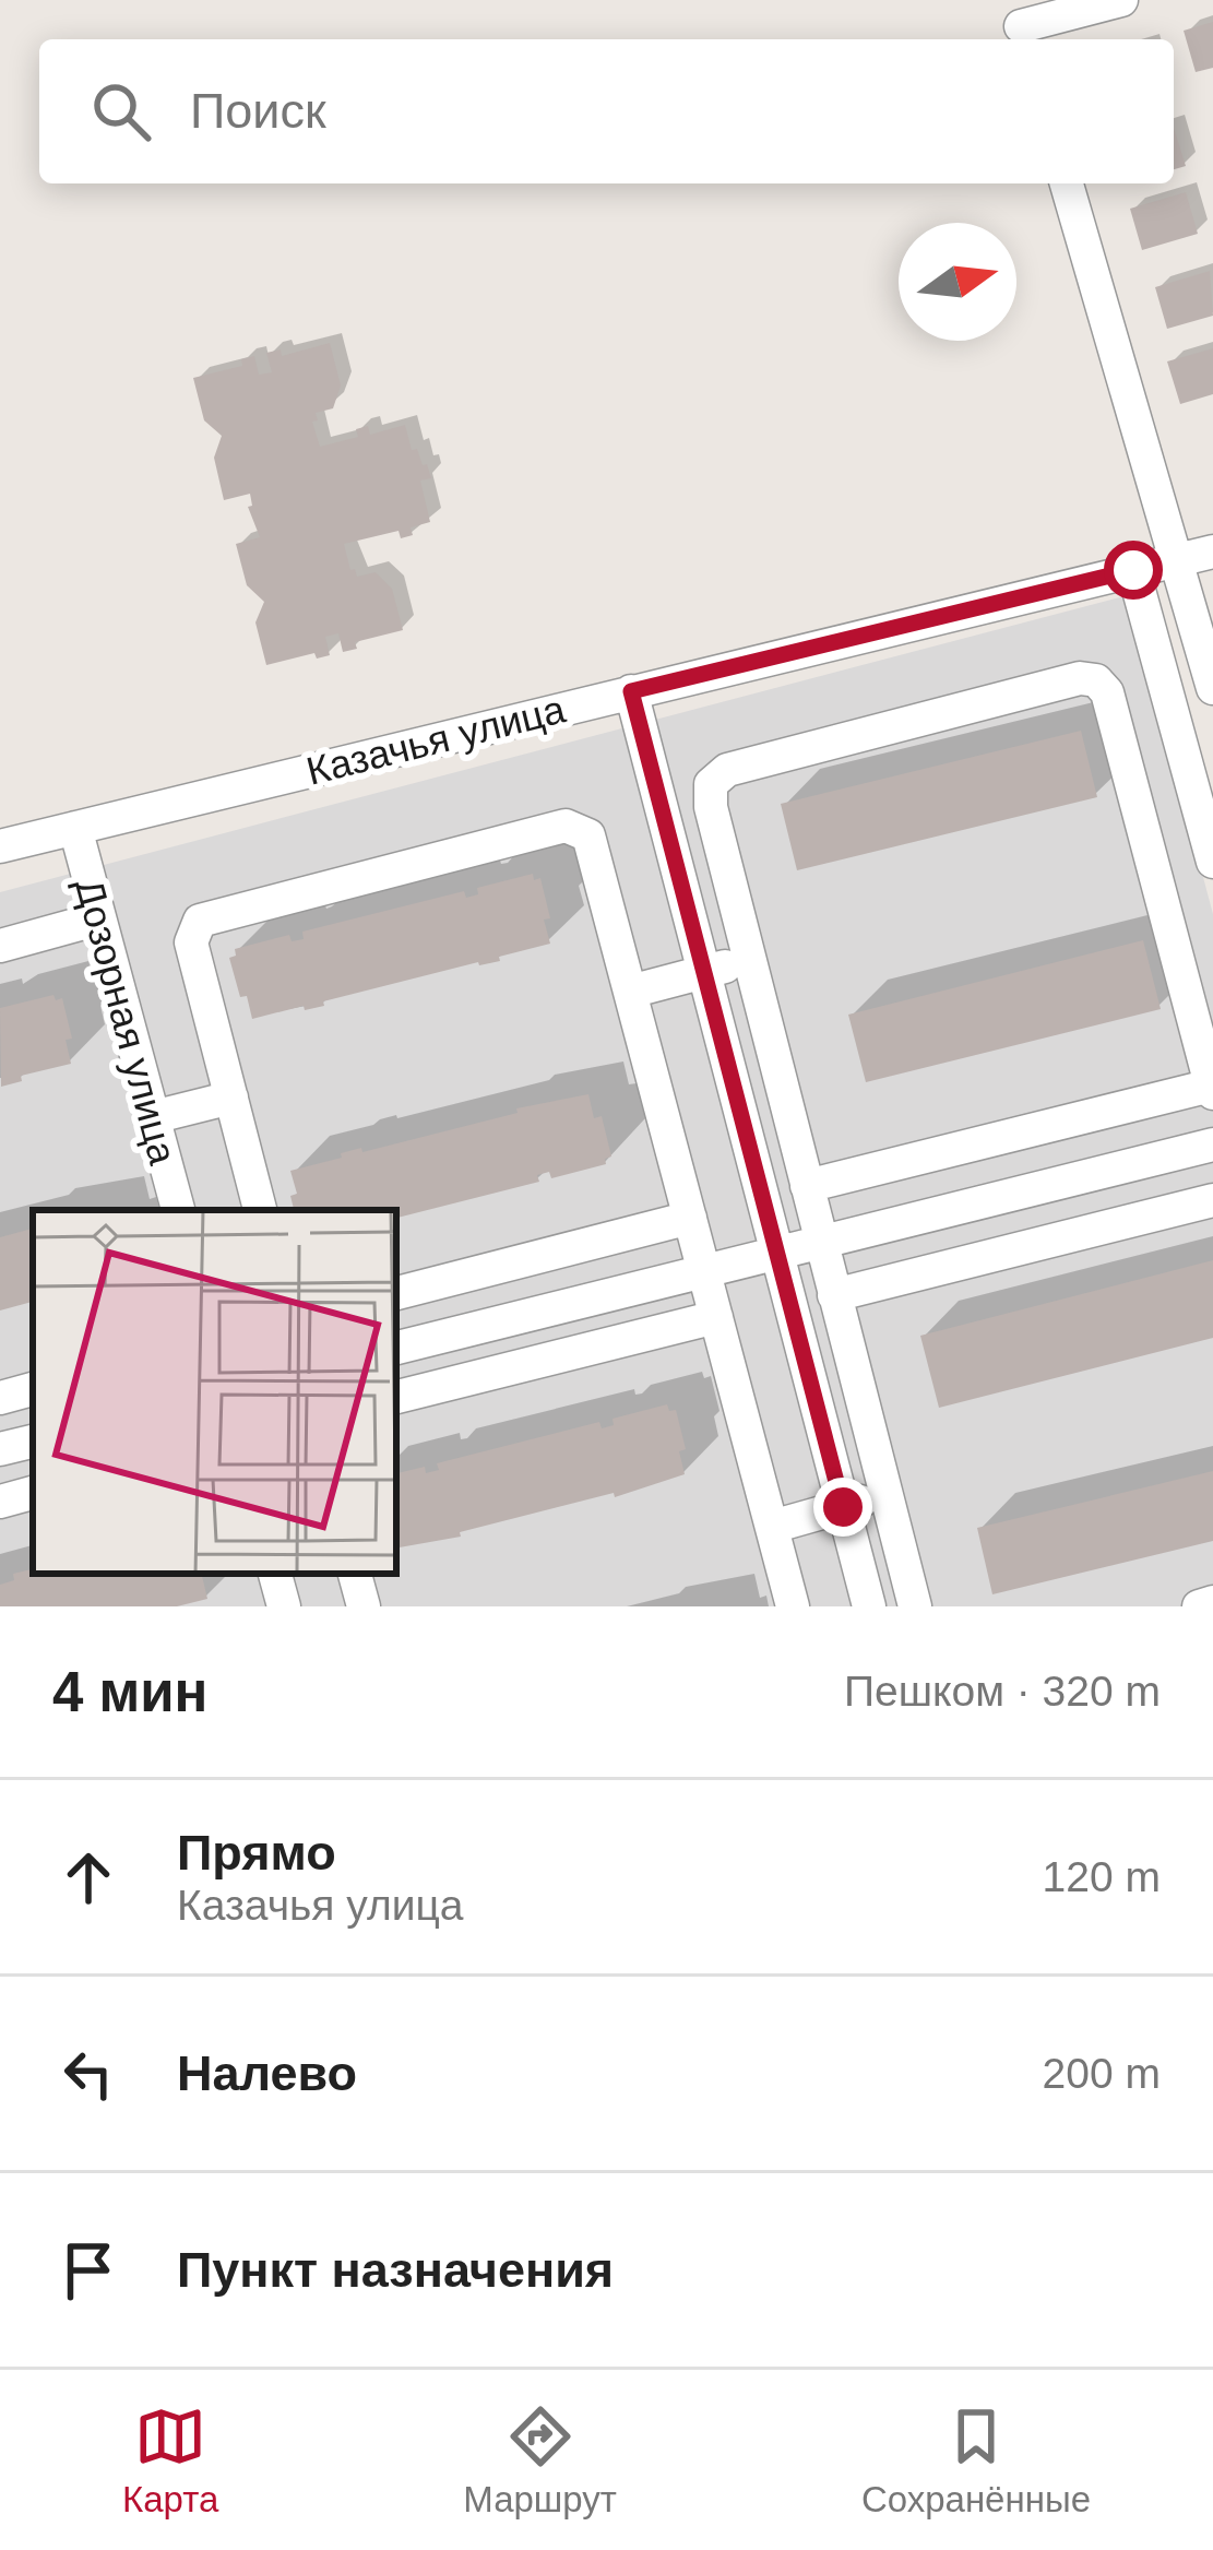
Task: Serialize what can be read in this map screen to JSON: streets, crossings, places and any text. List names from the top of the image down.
{
  "streets": {
    "street": ["Казачья улица", "Дозорная улица"]
  },
  "crossings": [
    ["Казачья улица", "Дозорная улица"]
  ],
  "north": "right",
  "page": {
    "search": "Поиск",
    "heading": ["4 мин", "Пешком · 320 m"],
    "list": [
      ["Прямо", "Казачья улица", "120 m"],
      ["Налево", "200 m"],
      "Пункт назначения"
    ],
    "nav": ["Карта", "Маршрут", "Сохранённые"]
  }
}
